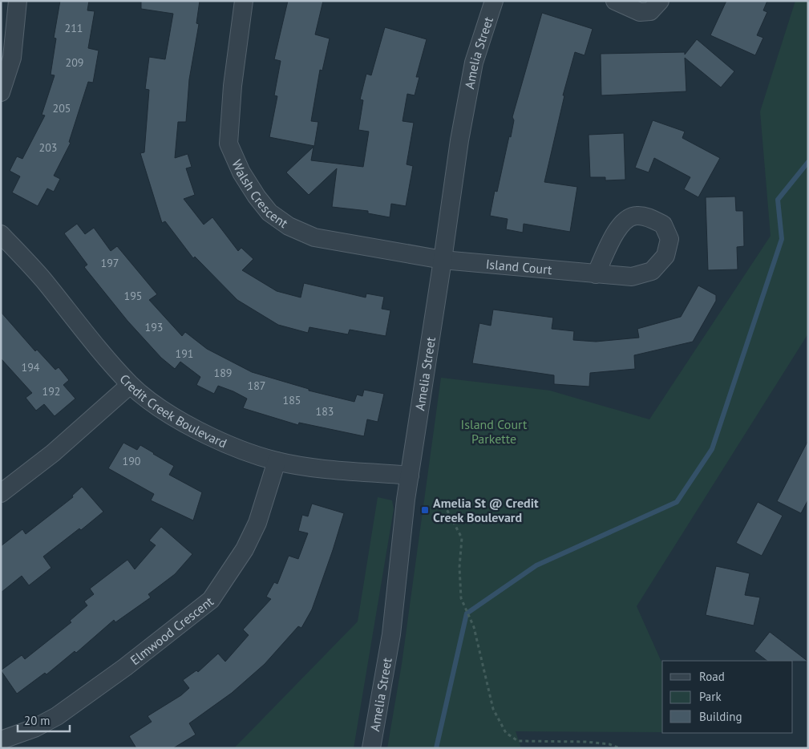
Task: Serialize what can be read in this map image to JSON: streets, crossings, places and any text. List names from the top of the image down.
{
  "streets": {
    "street": [
      "Amelia Street",
      "Walsh Crescent",
      "Island Court",
      "Credit Creek Boulevard",
      "Elmwood Crescent"
    ]
  },
  "crossings": [
    ["Amelia Street", "Walsh Crescent"],
    ["Amelia Street", "Island Court"],
    ["Amelia Street", "Credit Creek Boulevard"],
    ["Walsh Crescent", "Island Court"],
    ["Credit Creek Boulevard", "Elmwood Crescent"]
  ],
  "parks": ["Island Court Parkette"],
  "places": {
    "transit": ["Amelia St @ Credit Creek Boulevard"]
  },
  "house_numbers": [
    "211",
    "209",
    "205",
    "203",
    "197",
    "195",
    "193",
    "191",
    "194",
    "189",
    "187",
    "192",
    "185",
    "183",
    "190"
  ],
  "legend": ["Road", "Park", "Building"],
  "scale_bar": "20 m"
}
